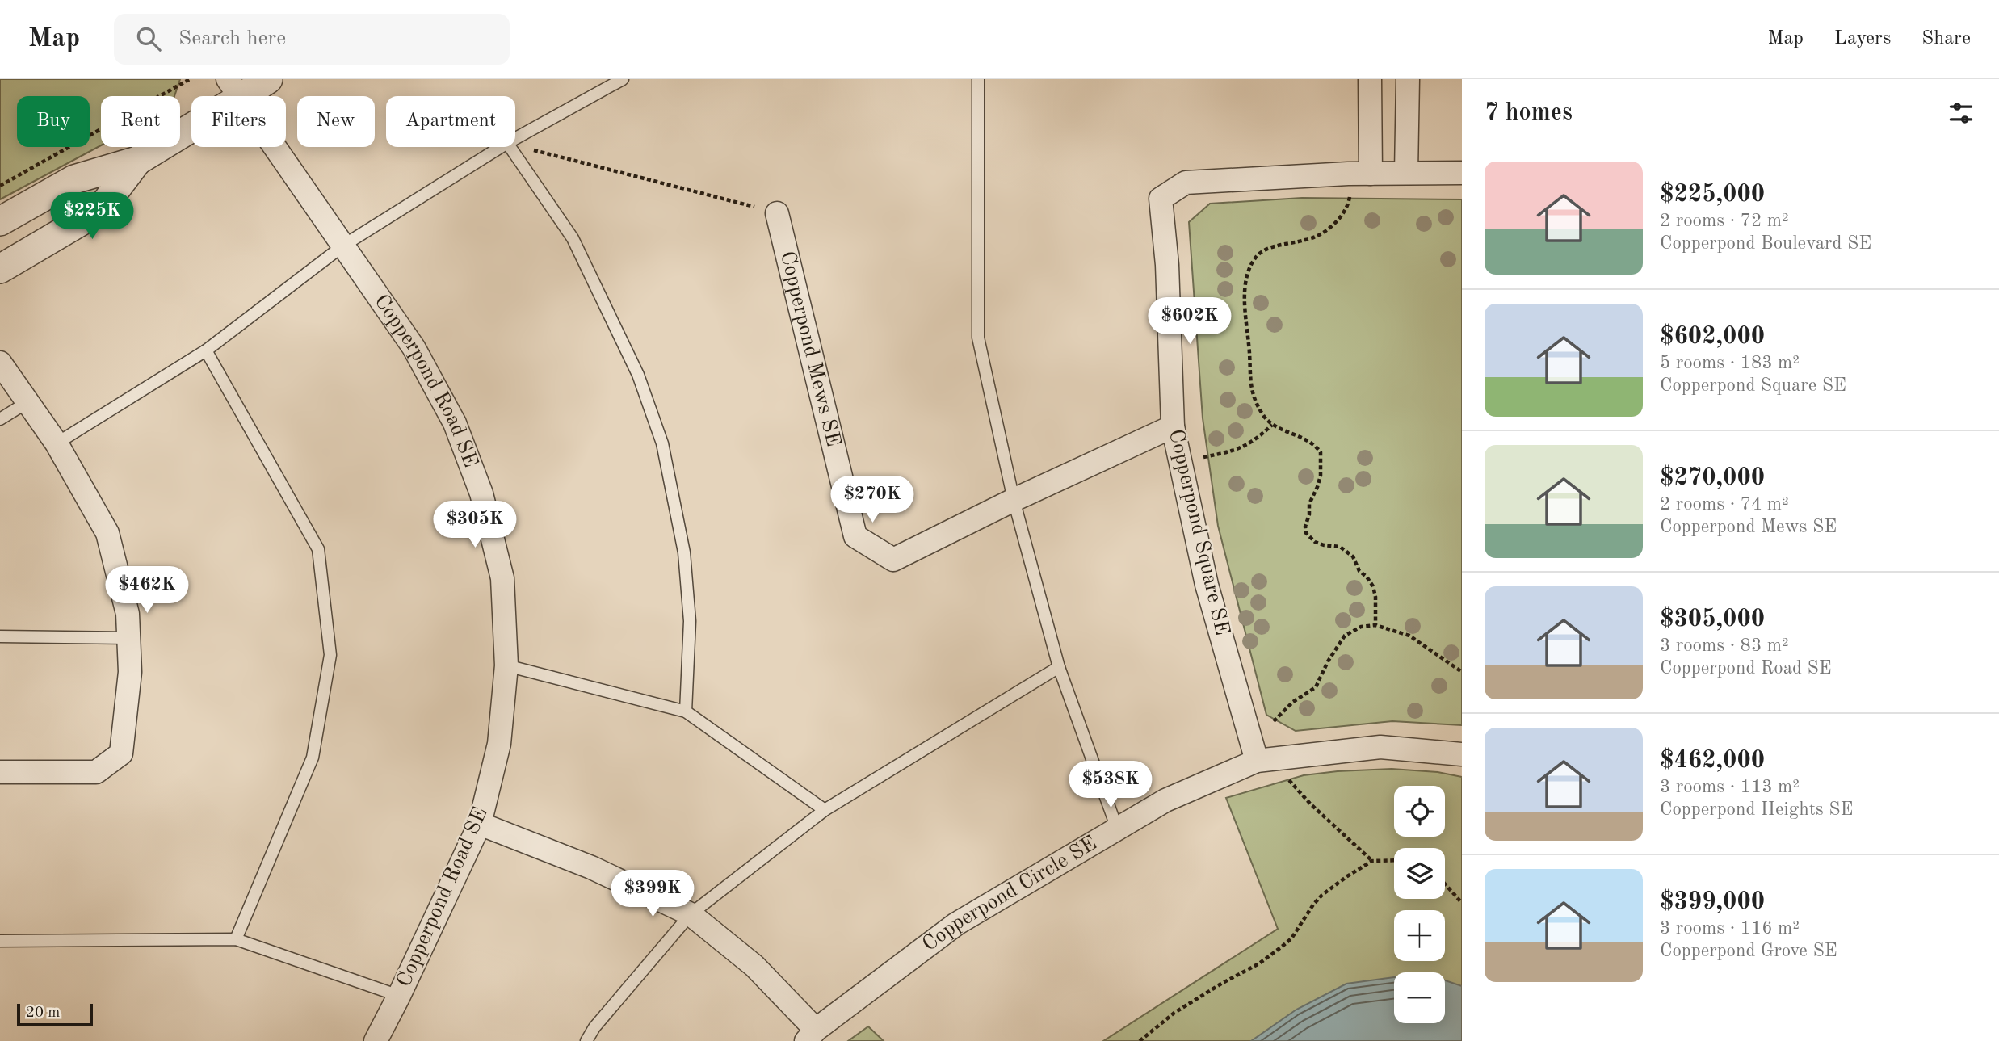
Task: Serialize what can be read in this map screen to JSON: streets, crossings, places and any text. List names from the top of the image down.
{
  "streets": {
    "street": [
      "Copperpond Mews SE",
      "Copperpond Road SE",
      "Copperpond Square SE",
      "Copperpond Circle SE"
    ]
  },
  "crossings": [
    ["Copperpond Mews SE", "Copperpond Square SE"],
    ["Copperpond Square SE", "Copperpond Circle SE"]
  ],
  "scale_bar": "20 m",
  "page": {
    "header": "Map",
    "search": "Search here",
    "nav": ["Map", "Layers", "Share"],
    "heading": "7 homes",
    "chip": [
      "Buy",
      "Rent",
      "Filters",
      "New",
      "Apartment"
    ],
    "list": [
      {
        "name": "$225,000",
        "note": "2 rooms · 72 m² · Copperpond Boulevard SE"
      },
      {
        "name": "$602,000",
        "note": "5 rooms · 183 m² · Copperpond Square SE"
      },
      {
        "name": "$270,000",
        "note": "2 rooms · 74 m² · Copperpond Mews SE"
      },
      {
        "name": "$305,000",
        "note": "3 rooms · 83 m² · Copperpond Road SE"
      },
      {
        "name": "$462,000",
        "note": "3 rooms · 113 m² · Copperpond Heights SE"
      },
      {
        "name": "$399,000",
        "note": "3 rooms · 116 m² · Copperpond Grove SE"
      }
    ],
    "price": [
      "$225K",
      "$602K",
      "$270K",
      "$305K",
      "$462K",
      "$538K",
      "$399K"
    ],
    "map_buttons": ["+", "−"],
    "scale": "20 m"
  }
}
